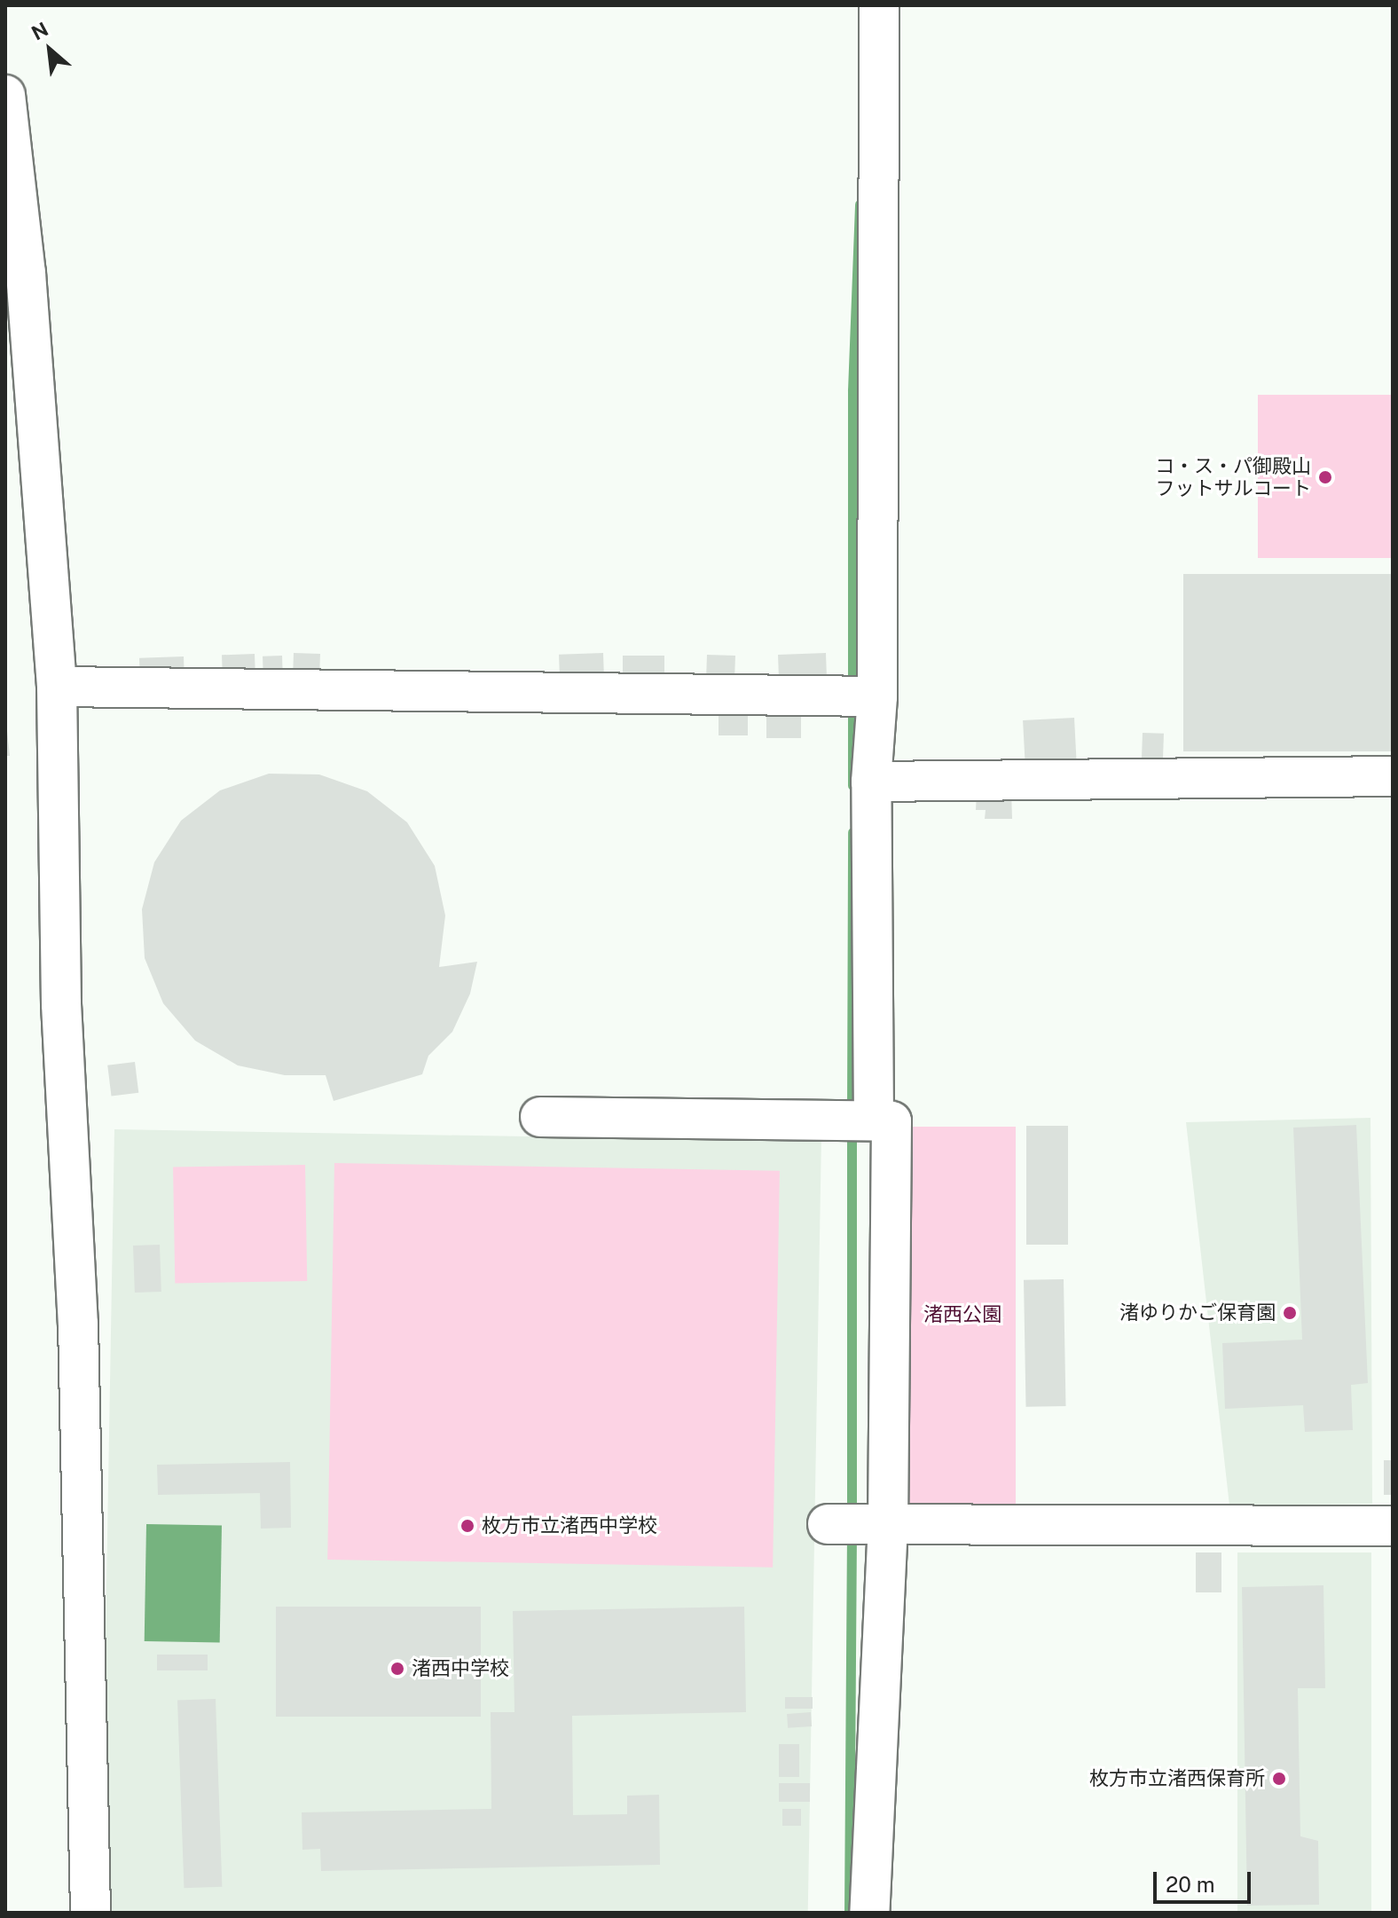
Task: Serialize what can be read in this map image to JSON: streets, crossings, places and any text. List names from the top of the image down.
{
  "parks": ["渚西公園"],
  "places": [
    "コ・ス・パ御殿山 フットサルコート",
    "渚ゆりかご保育園",
    "枚方市立渚西中学校",
    "渚西中学校",
    "枚方市立渚西保育所"
  ],
  "scale_bar": "20 m",
  "north": "top left"
}
